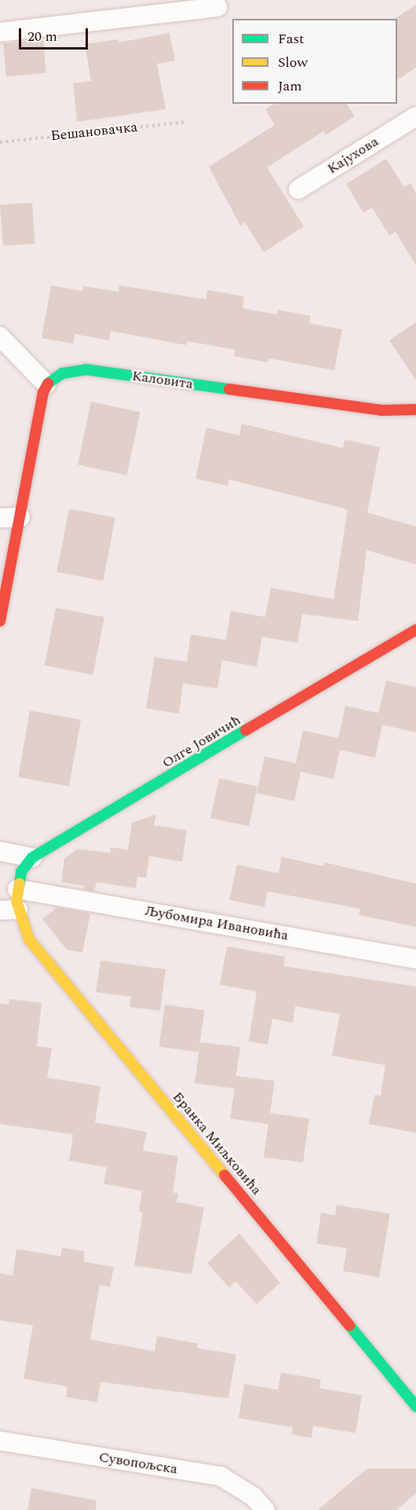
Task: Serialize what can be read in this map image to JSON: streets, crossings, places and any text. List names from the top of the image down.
{
  "streets": {
    "street": [
      "Кајухова",
      "Каловита",
      "Олге Јовичић",
      "Љубомира Ивановића",
      "Бранка Миљковића",
      "Сувопољска"
    ],
    "path": ["Бешановачка"]
  },
  "crossings": [
    ["Олге Јовичић", "Љубомира Ивановића"],
    ["Олге Јовичић", "Бранка Миљковића"],
    ["Љубомира Ивановића", "Бранка Миљковића"]
  ],
  "legend": ["Fast", "Slow", "Jam"],
  "scale_bar": "20 m"
}
